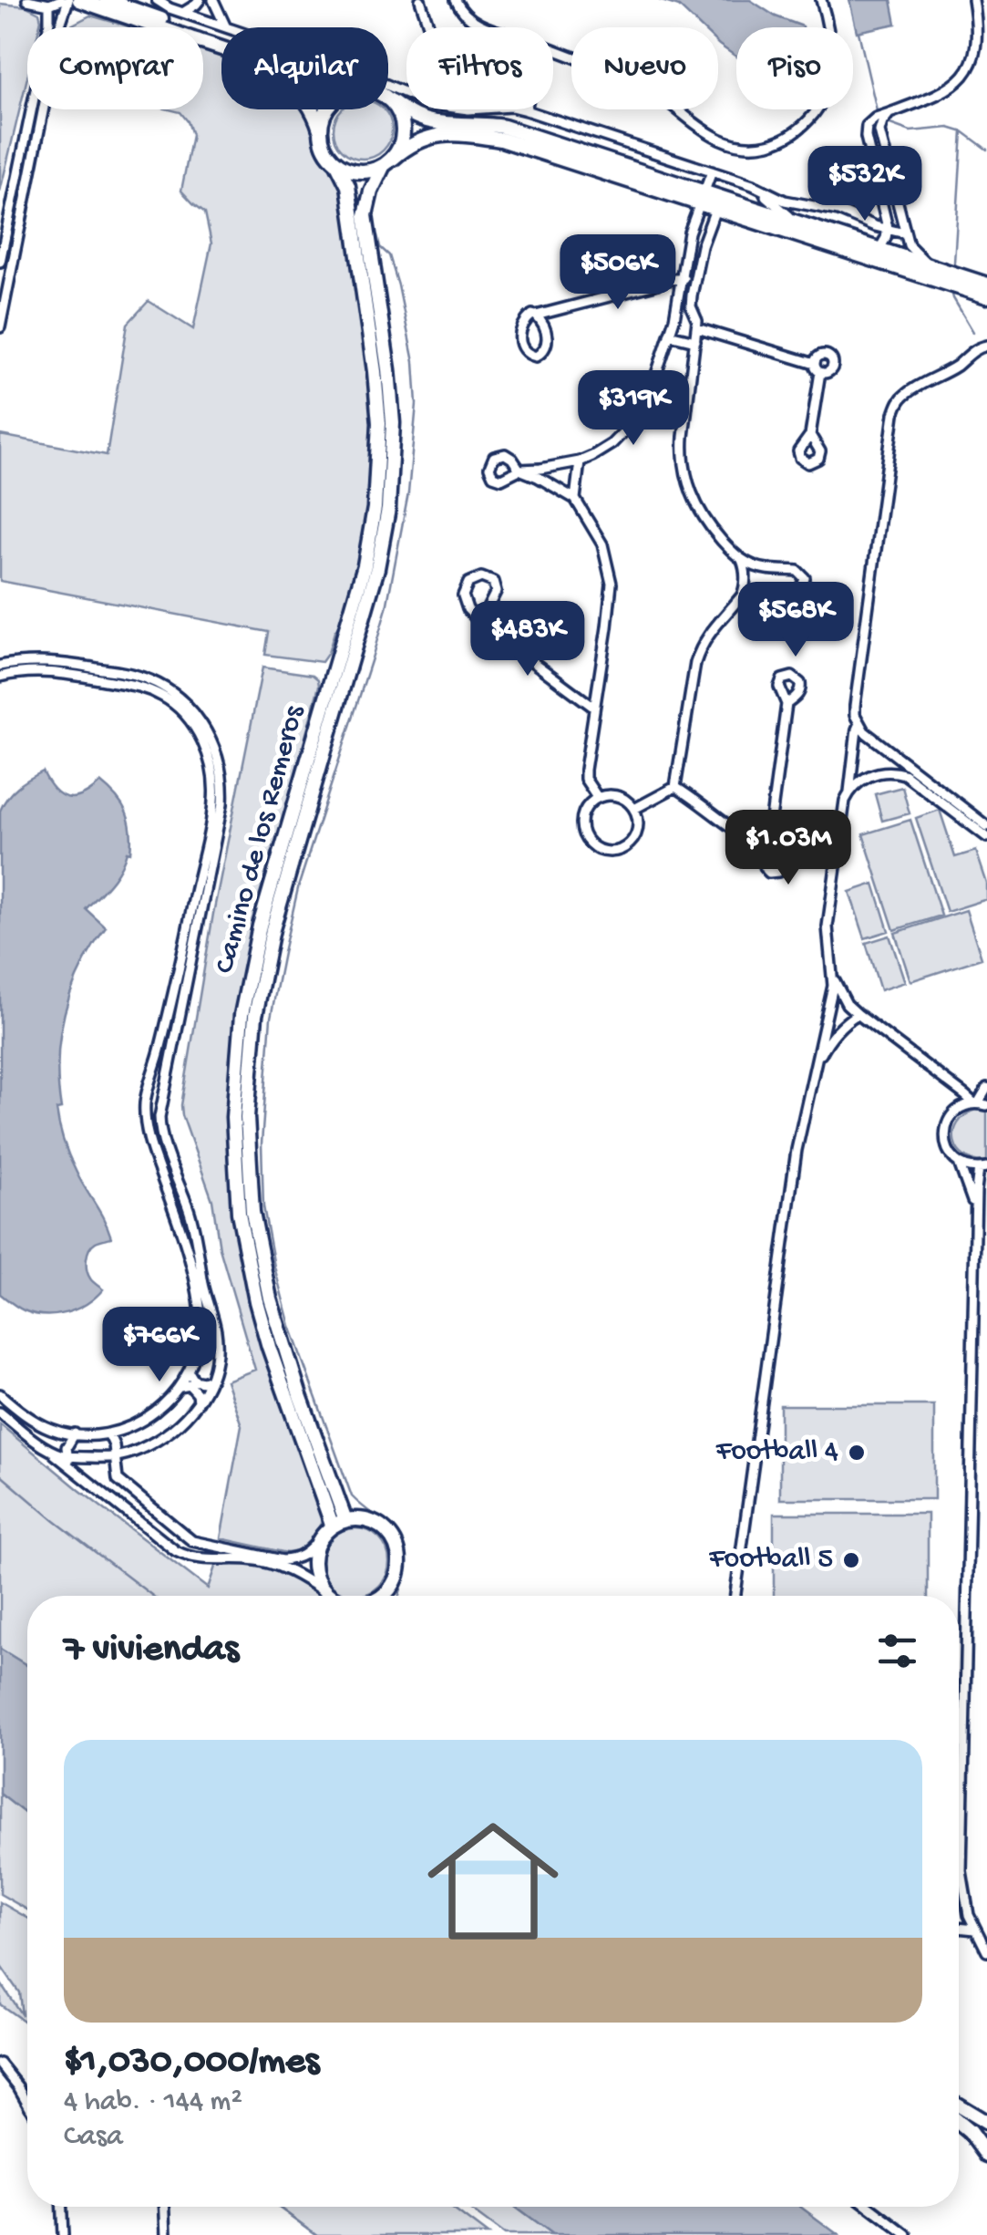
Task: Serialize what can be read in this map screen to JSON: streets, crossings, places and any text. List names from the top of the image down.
{
  "streets": {
    "main road": ["Camino de los Remeros"]
  },
  "places": ["Football 4", "Football 5"],
  "page": {
    "chip": [
      "Comprar",
      "Alquilar",
      "Filtros",
      "Nuevo",
      "Piso"
    ],
    "price": [
      "$532K",
      "$506K",
      "$319K",
      "$568K",
      "$483K",
      "$1.03M",
      "$766K"
    ],
    "heading": "7 viviendas",
    "list": [
      {
        "name": "$1,030,000/mes",
        "note": "4 hab. · 144 m² · Casa"
      }
    ]
  }
}
